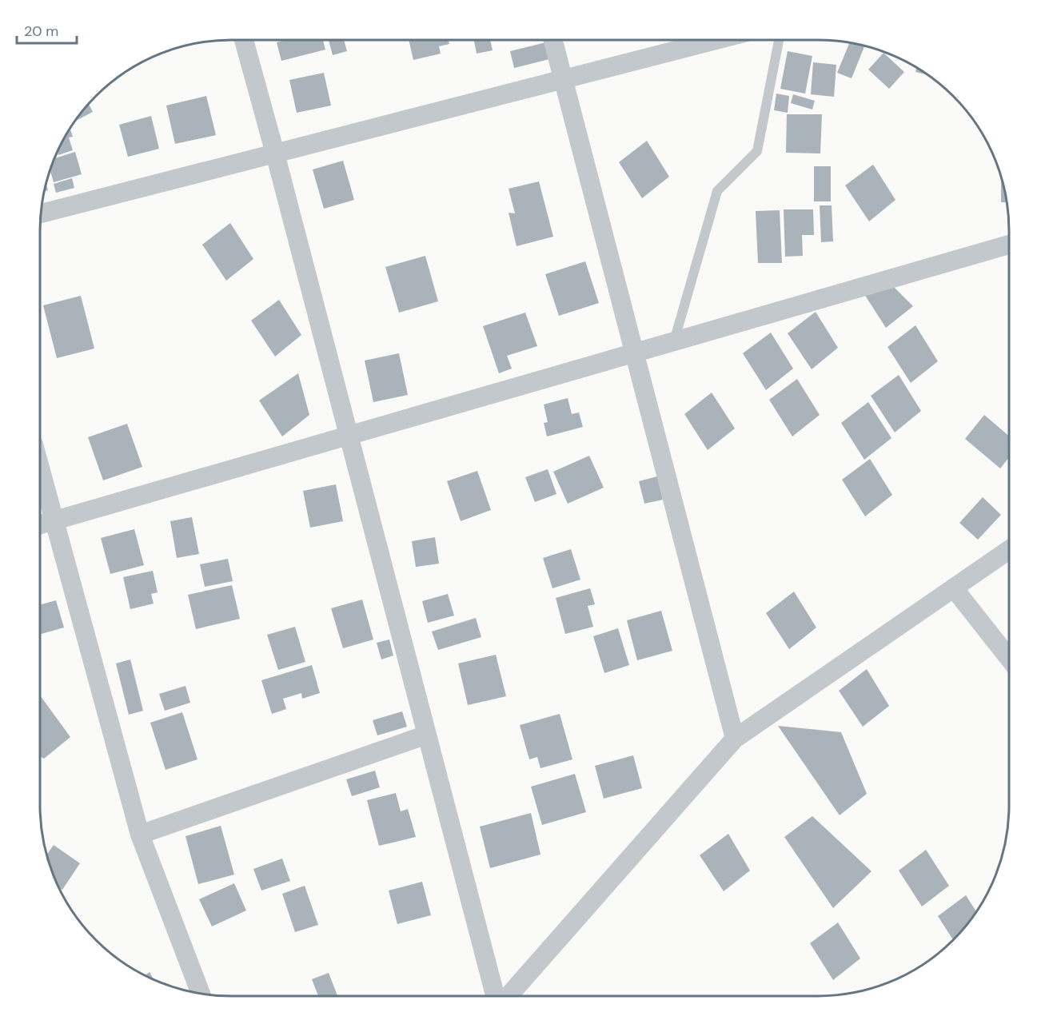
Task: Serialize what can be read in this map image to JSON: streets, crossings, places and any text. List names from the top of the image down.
{
  "scale_bar": "20 m"
}
